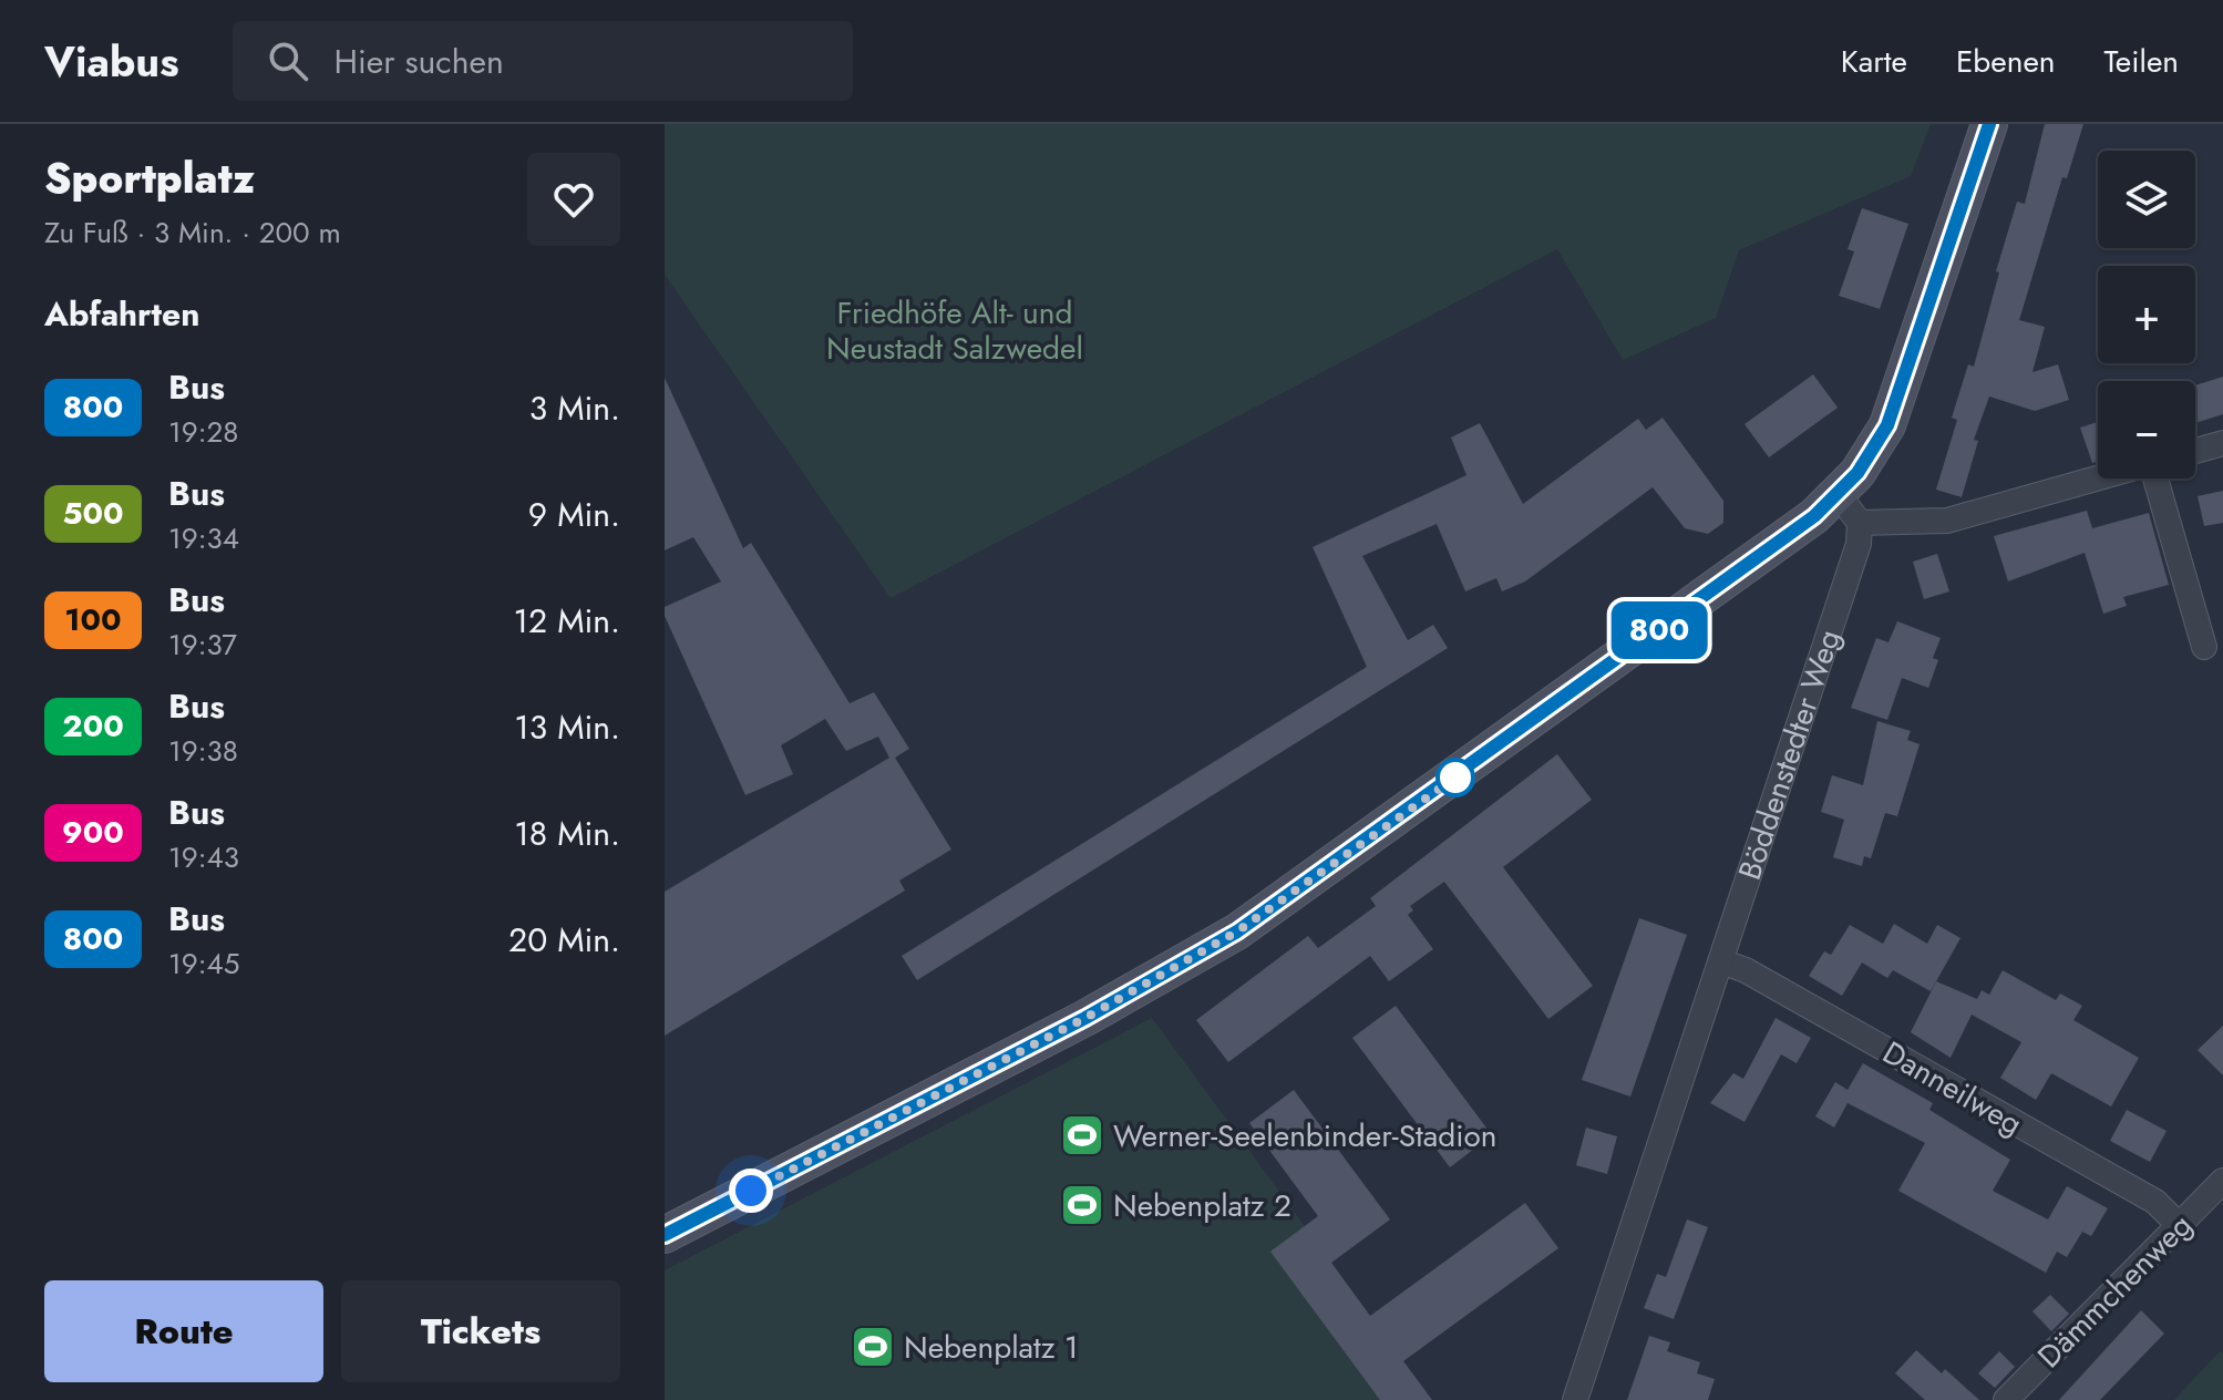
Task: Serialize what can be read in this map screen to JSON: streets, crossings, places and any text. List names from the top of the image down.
{
  "streets": {
    "street": ["Böddenstedter Weg", "Danneilweg", "Dämmchenweg"]
  },
  "crossings": [
    ["Böddenstedter Weg", "Danneilweg"],
    ["Danneilweg", "Dämmchenweg"]
  ],
  "parks": ["Friedhöfe Alt- und Neustadt Salzwedel"],
  "places": {
    "sports": ["Werner-Seelenbinder-Stadion", "Nebenplatz 2", "Nebenplatz 1"]
  },
  "lines": ["bus line 800"],
  "page": {
    "header": "Viabus",
    "search": "Hier suchen",
    "nav": ["Karte", "Ebenen", "Teilen"],
    "heading": [
      ["Sportplatz", "Zu Fuß · 3 Min. · 200 m"],
      "Abfahrten"
    ],
    "on_map": "800",
    "map_buttons": ["+", "−"],
    "list": [
      {
        "mark": "800",
        "name": "Bus",
        "note": "19:28",
        "value": "3 Min."
      },
      {
        "mark": "500",
        "name": "Bus",
        "note": "19:34",
        "value": "9 Min."
      },
      {
        "mark": "100",
        "name": "Bus",
        "note": "19:37",
        "value": "12 Min."
      },
      {
        "mark": "200",
        "name": "Bus",
        "note": "19:38",
        "value": "13 Min."
      },
      {
        "mark": "900",
        "name": "Bus",
        "note": "19:43",
        "value": "18 Min."
      },
      {
        "mark": "800",
        "name": "Bus",
        "note": "19:45",
        "value": "20 Min."
      }
    ],
    "buttons": ["Route", "Tickets"]
  }
}
